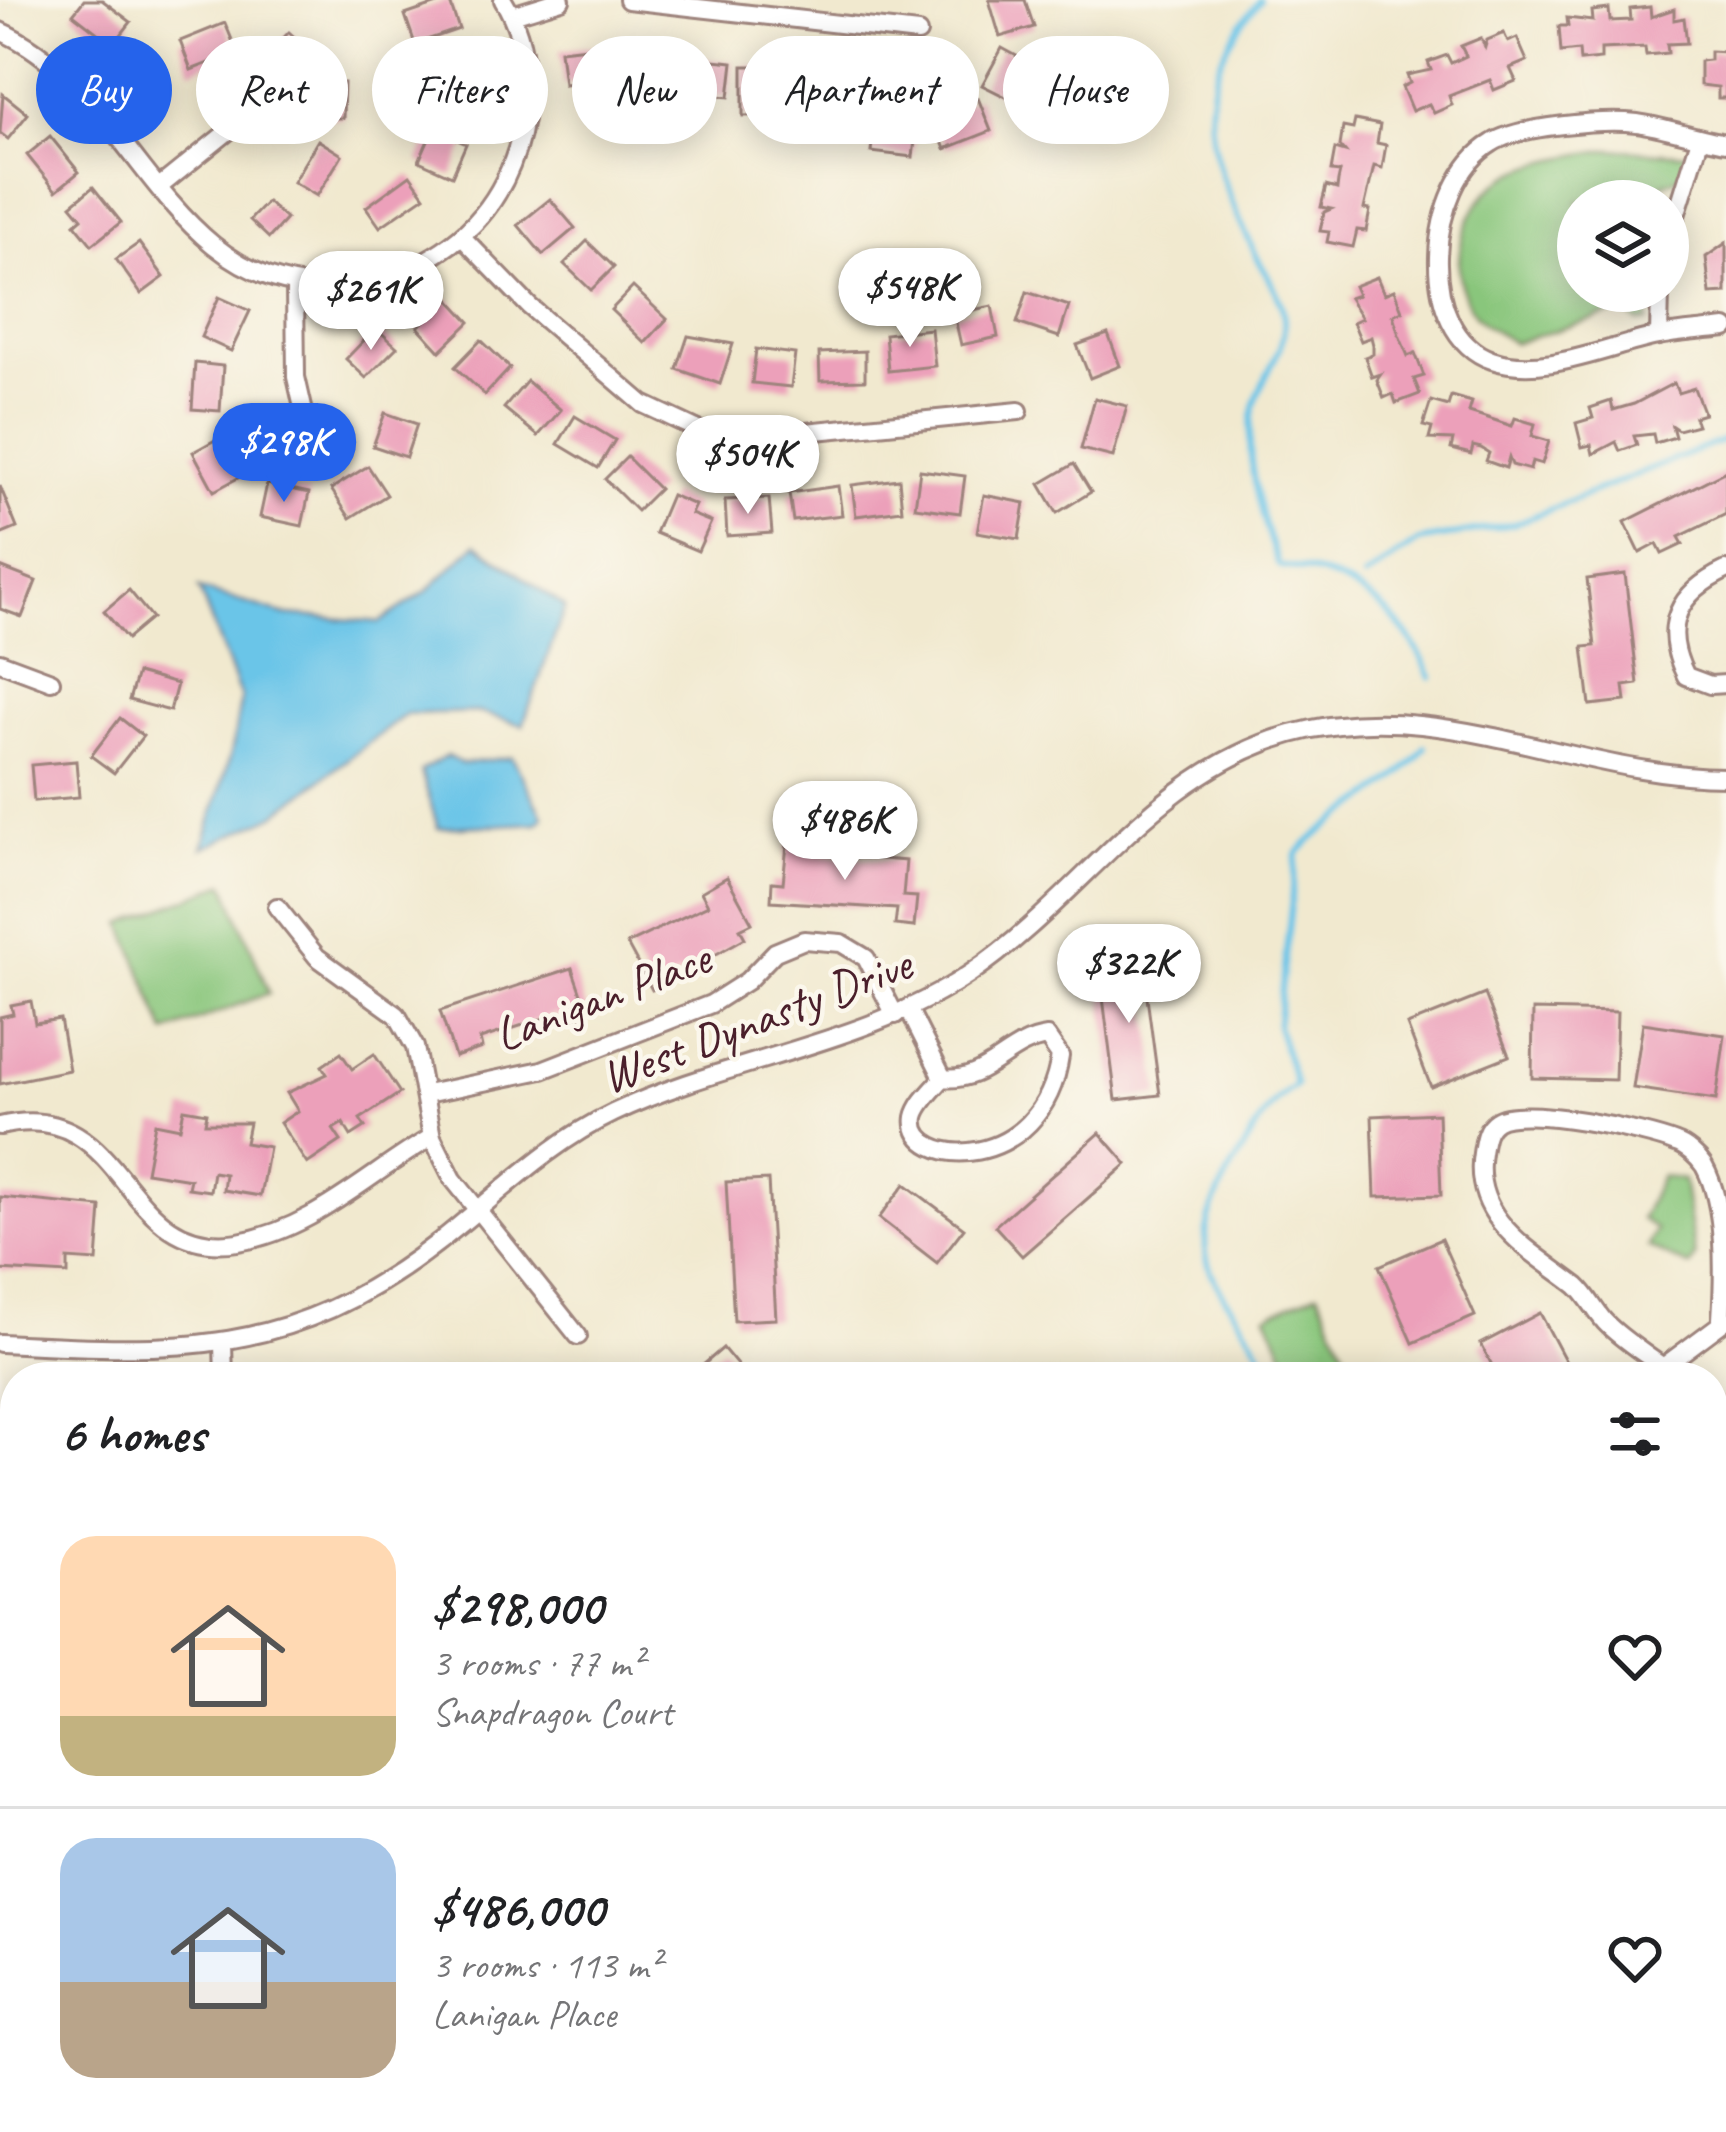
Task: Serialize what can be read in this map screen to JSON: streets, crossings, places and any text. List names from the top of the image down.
{
  "streets": {
    "street": ["Lanigan Place", "West Dynasty Drive"]
  },
  "crossings": [
    ["Lanigan Place", "West Dynasty Drive"]
  ],
  "page": {
    "chip": [
      "Buy",
      "Rent",
      "Filters",
      "New",
      "Apartment",
      "House"
    ],
    "price": [
      "$548K",
      "$261K",
      "$298K",
      "$504K",
      "$486K",
      "$322K"
    ],
    "heading": "6 homes",
    "list": [
      {
        "name": "$298,000",
        "note": "3 rooms · 77 m² · Snapdragon Court"
      },
      {
        "name": "$486,000",
        "note": "3 rooms · 113 m² · Lanigan Place"
      }
    ]
  }
}
